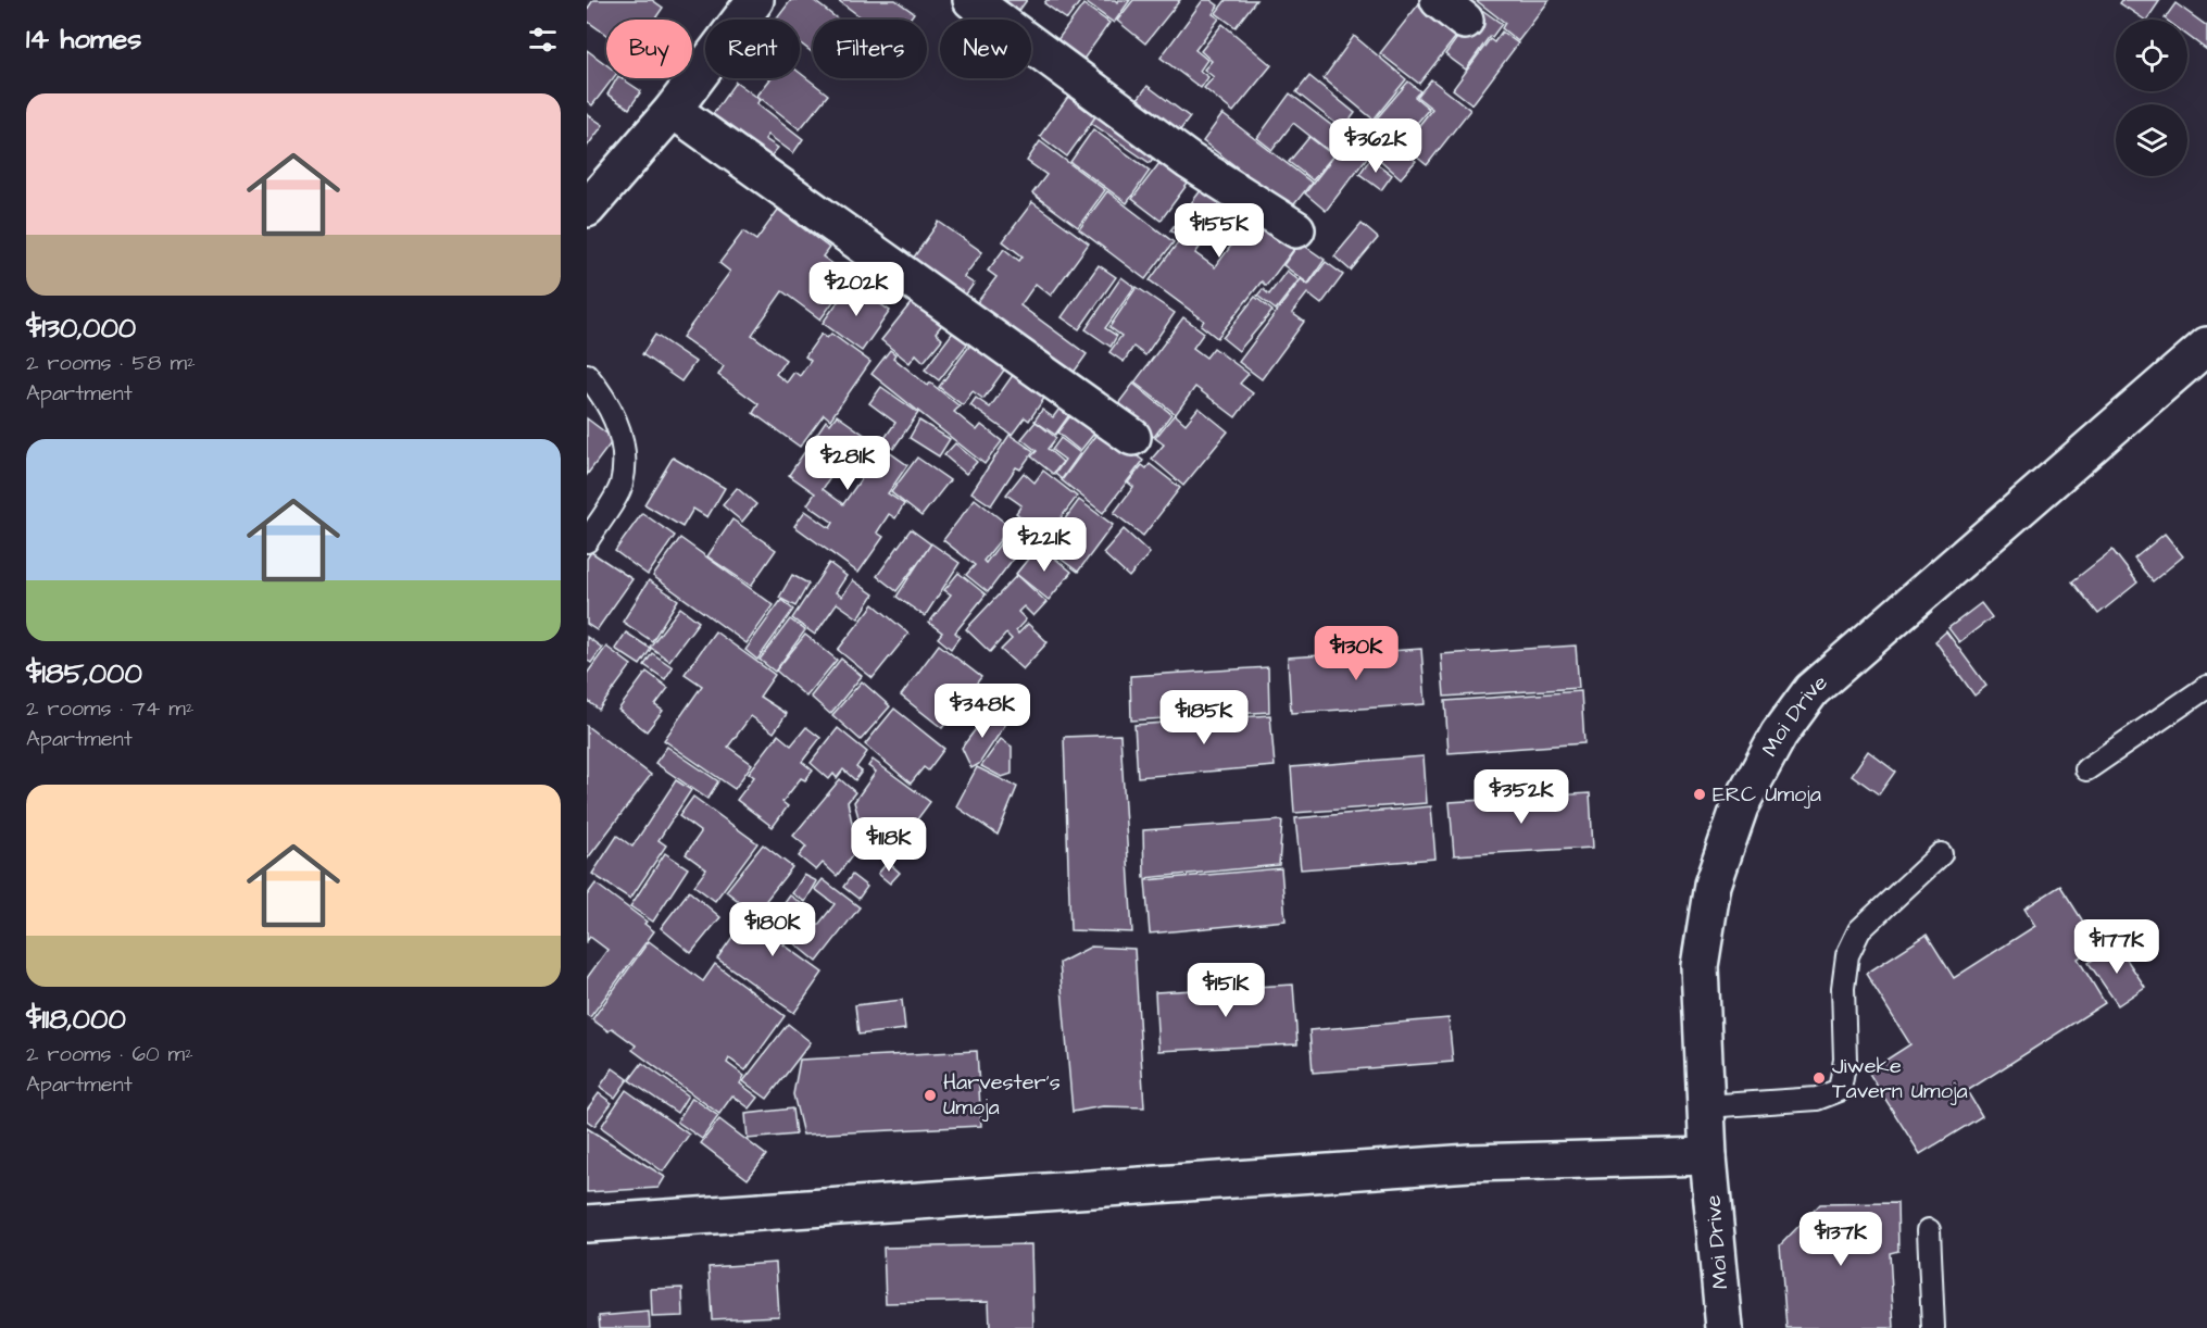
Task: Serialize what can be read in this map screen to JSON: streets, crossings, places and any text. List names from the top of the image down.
{
  "streets": {
    "street": ["Moi Drive"]
  },
  "places": ["ERC Umoja", "Jiweke Tavern Umoja", "Harvester's Umoja"],
  "page": {
    "heading": "14 homes",
    "chip": [
      "Buy",
      "Rent",
      "Filters",
      "New"
    ],
    "list": [
      {
        "name": "$130,000",
        "note": "2 rooms · 58 m² · Apartment"
      },
      {
        "name": "$185,000",
        "note": "2 rooms · 74 m² · Apartment"
      },
      {
        "name": "$118,000",
        "note": "2 rooms · 60 m² · Apartment"
      }
    ],
    "price": [
      "$362K",
      "$155K",
      "$202K",
      "$281K",
      "$221K",
      "$130K",
      "$348K",
      "$185K",
      "$352K",
      "$118K",
      "$180K",
      "$177K",
      "$151K",
      "$137K"
    ]
  }
}
